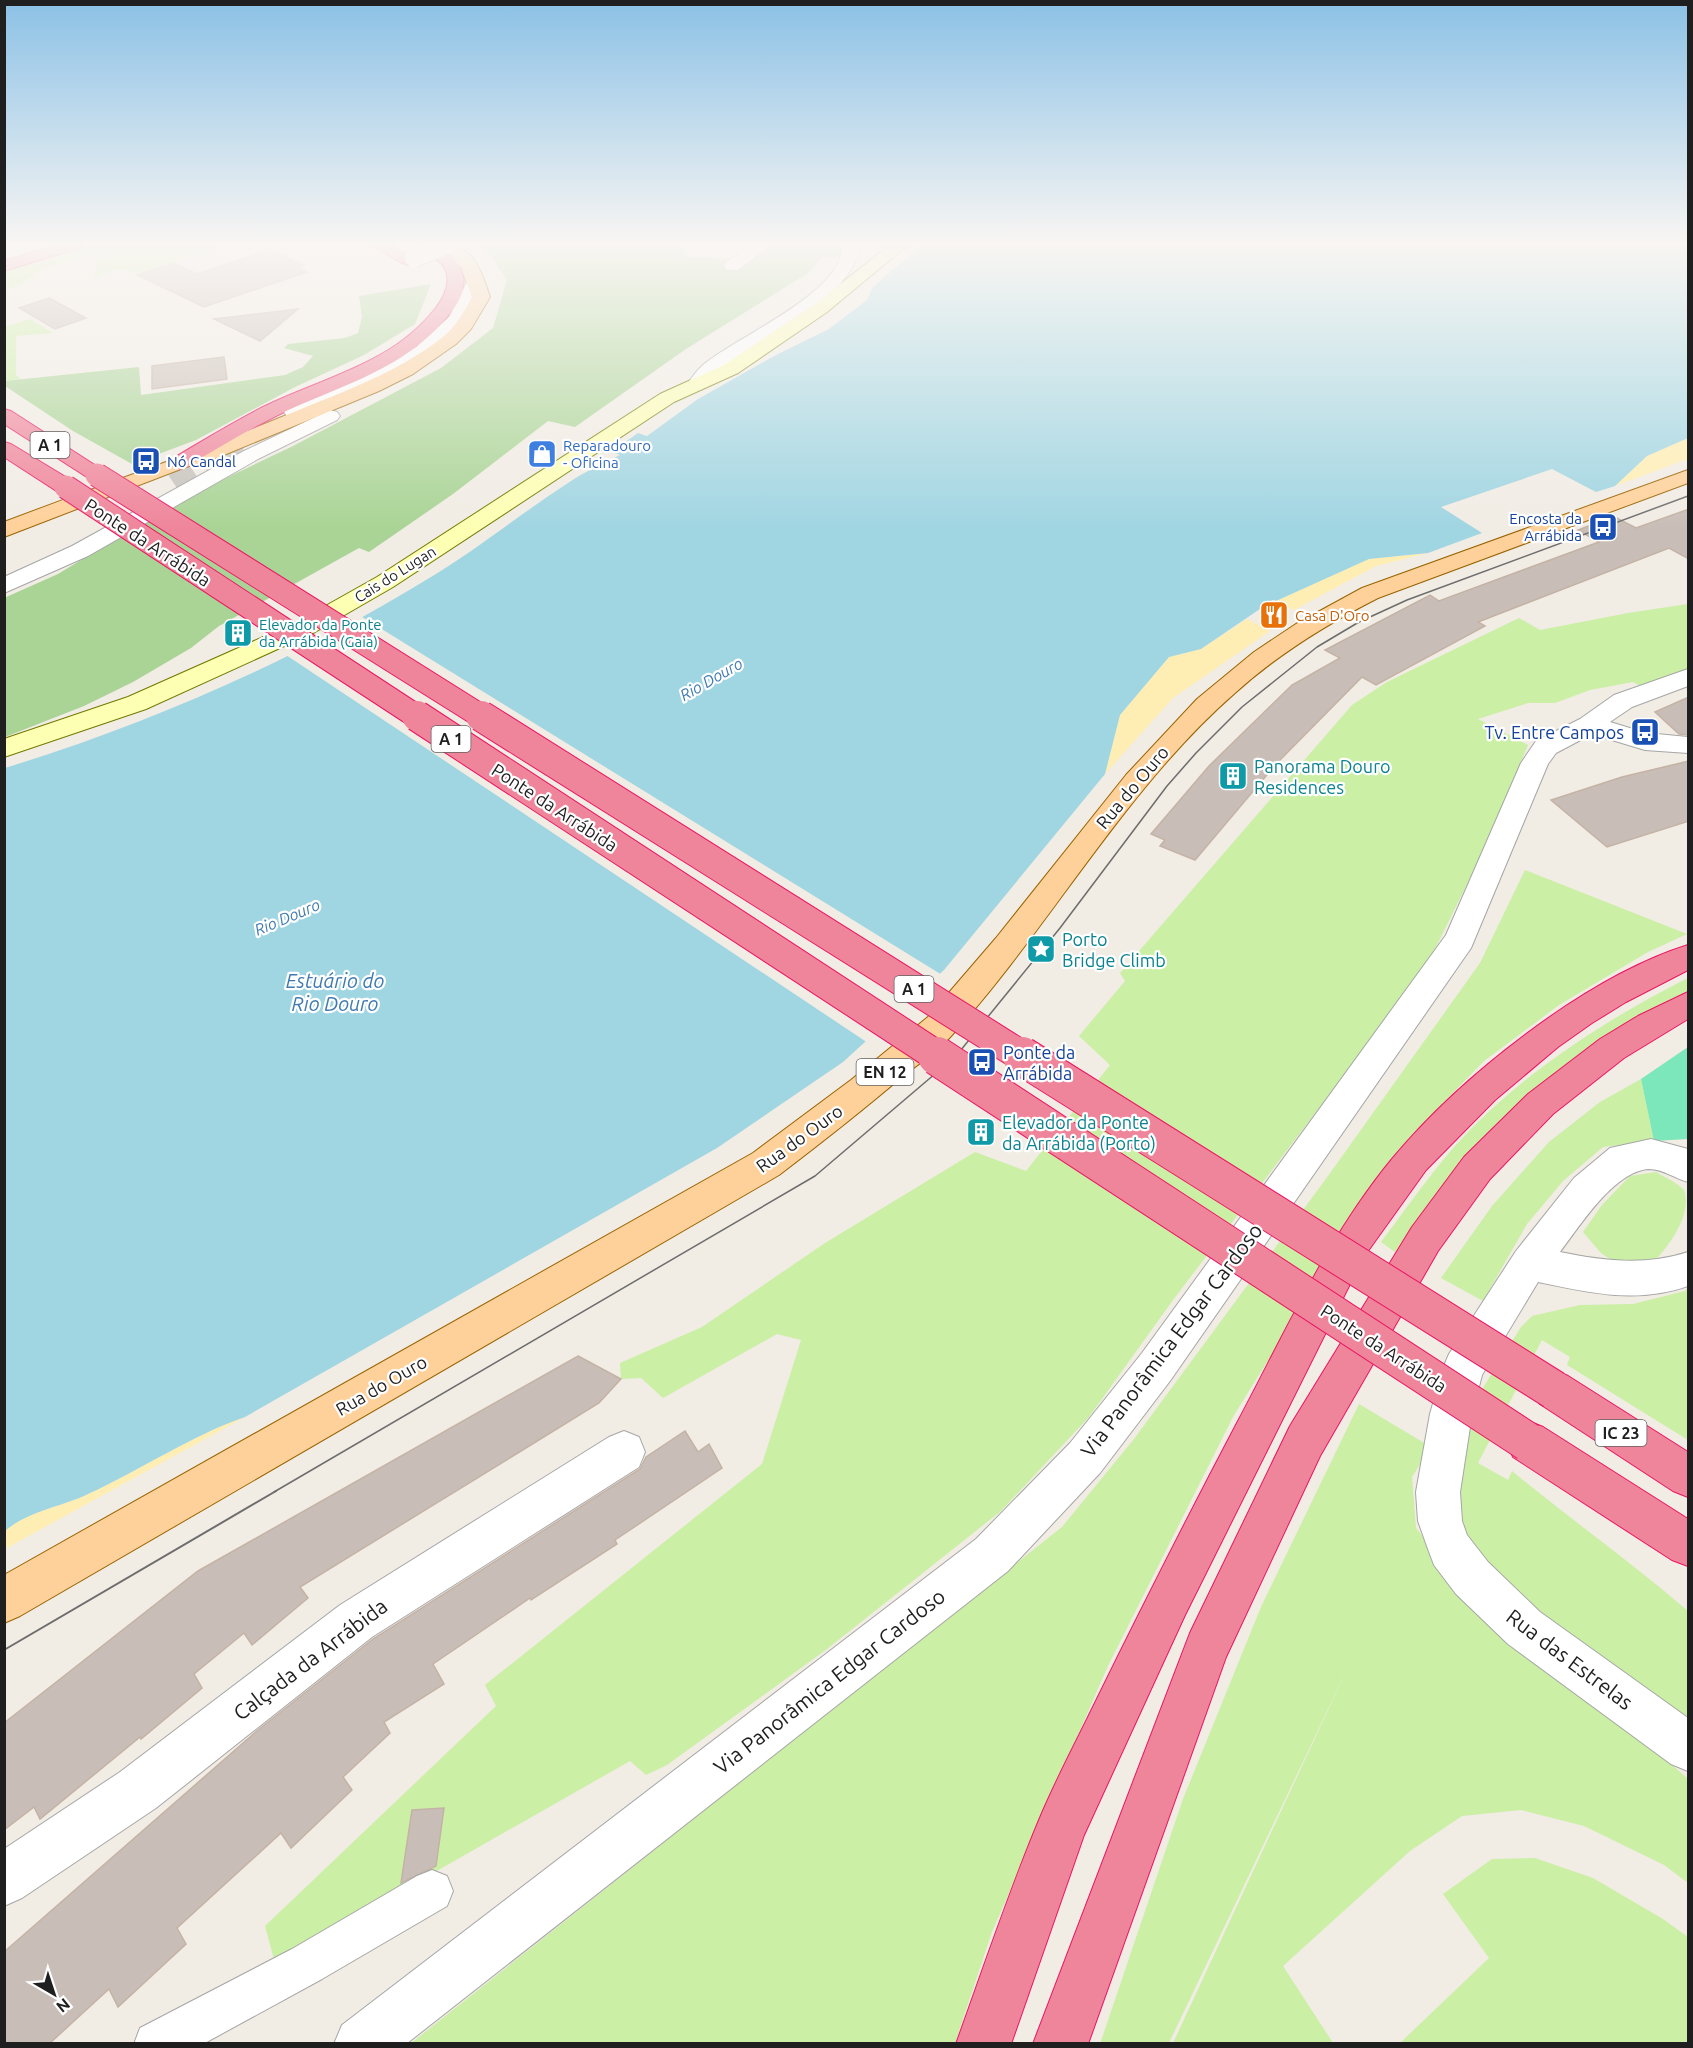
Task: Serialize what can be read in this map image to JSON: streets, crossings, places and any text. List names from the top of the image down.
{
  "streets": {
    "highway": ["A 1", "Ponte da Arrábida", "IC 23"],
    "main road": ["Cais do Lugan", "Rua do Ouro", "EN 12"],
    "street": ["Via Panorâmica Edgar Cardoso", "Calçada da Arrábida", "Rua das Estrelas"]
  },
  "crossings": [
    ["Ponte da Arrábida", "IC 23"]
  ],
  "water": ["Rio Douro", "Estuário do Rio Douro"],
  "places": {
    "shop": ["Reparadouro - Oficina"],
    "bus stop": [
      "Nó Candal",
      "Encosta da Arrábida",
      "Tv. Entre Campos",
      "Ponte da Arrábida"
    ],
    "restaurant": ["Casa D'Oro"],
    "building": ["Elevador da Ponte da Arrábida (Gaia)", "Panorama Douro Residences", "Elevador da Ponte da Arrábida (Porto)"],
    "place": ["Porto Bridge Climb"]
  },
  "north": "bottom right"
}
